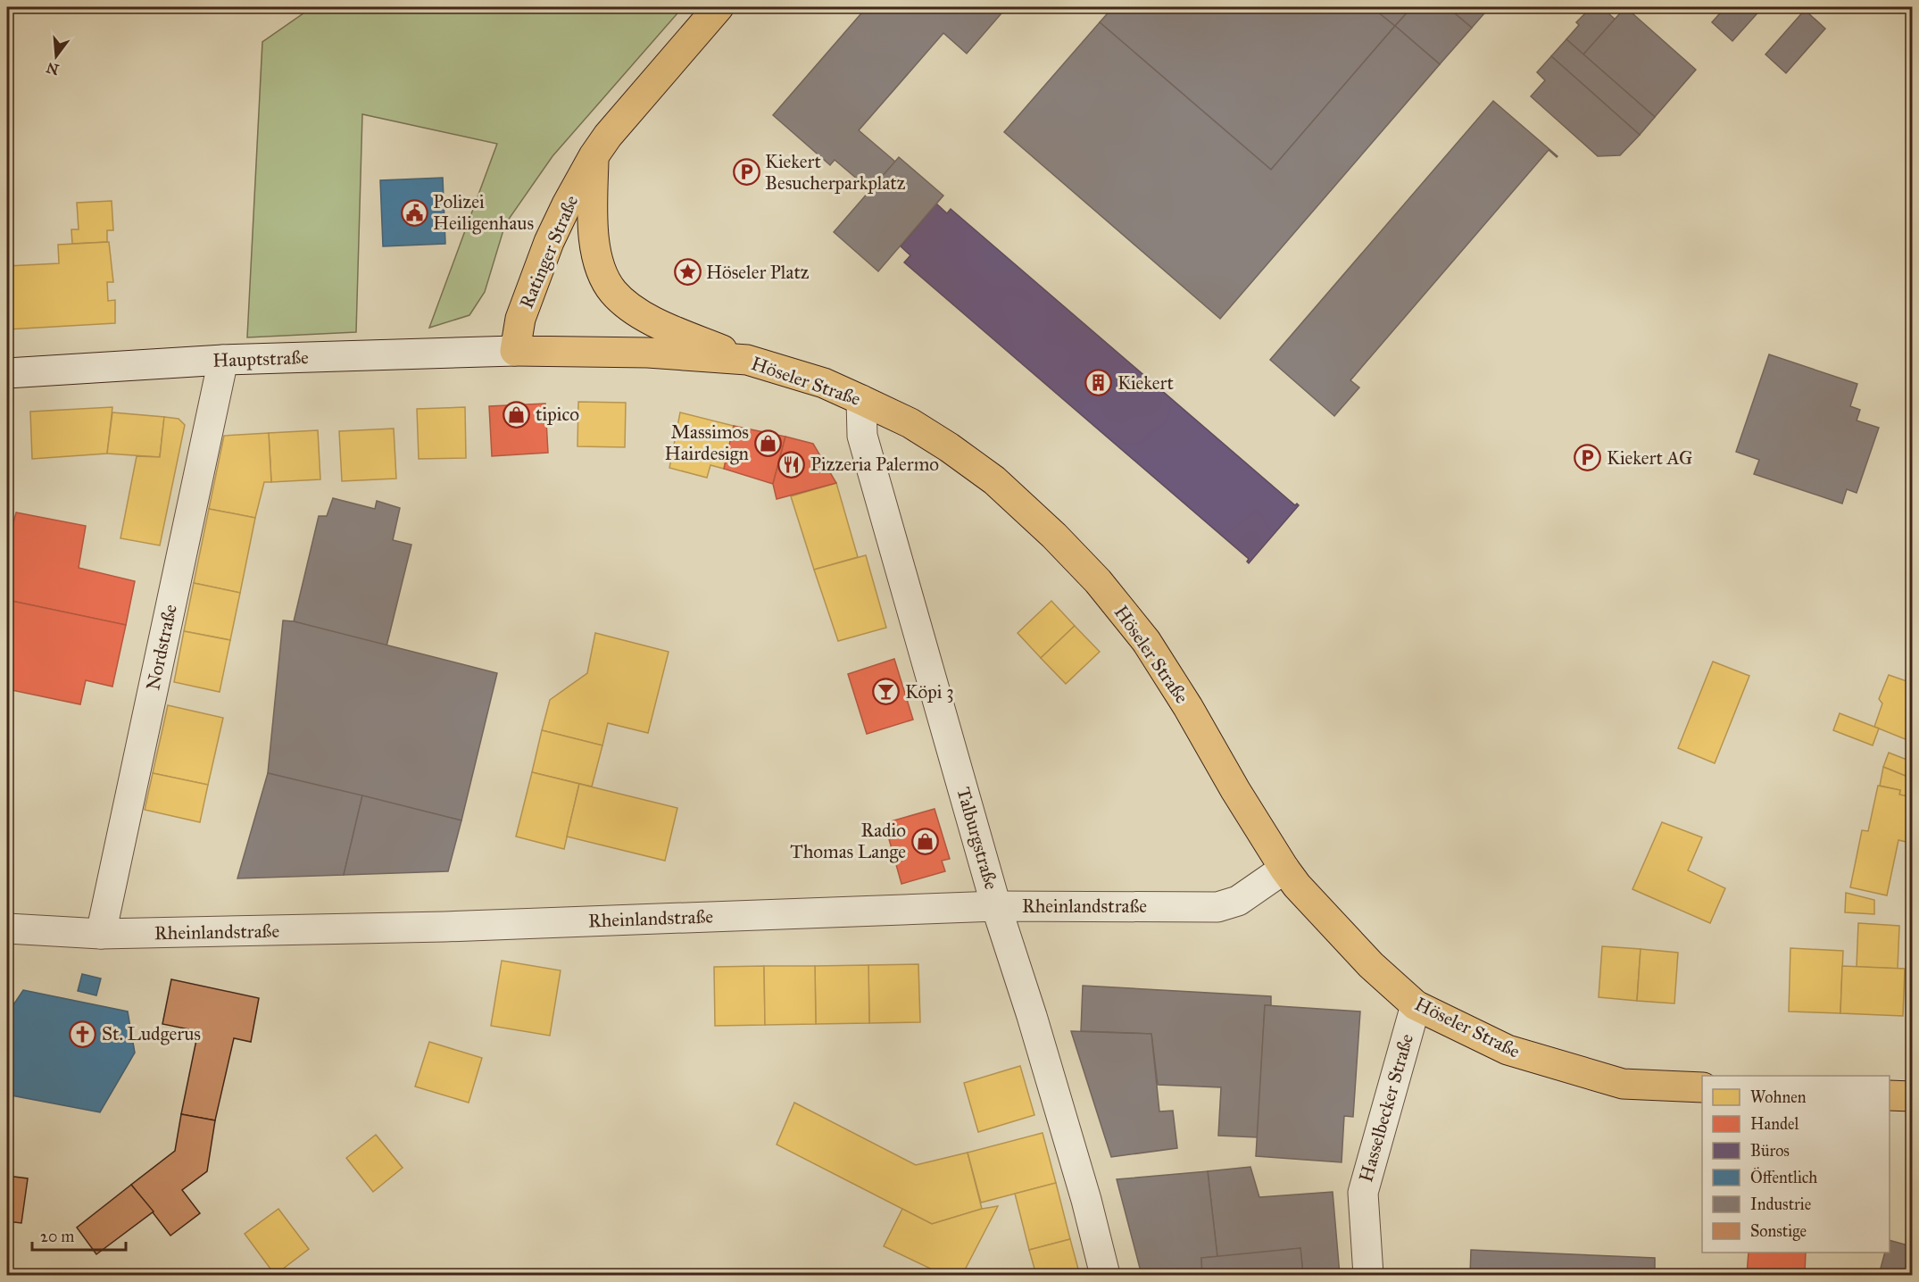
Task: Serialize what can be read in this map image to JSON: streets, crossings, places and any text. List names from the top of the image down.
{
  "streets": {
    "main road": ["Ratinger Straße", "Höseler Straße"],
    "street": [
      "Hauptstraße",
      "Nordstraße",
      "Talburgstraße",
      "Rheinlandstraße",
      "Hasselbecker Straße"
    ]
  },
  "crossings": [
    ["Ratinger Straße", "Hauptstraße"],
    ["Ratinger Straße", "Höseler Straße"],
    ["Hauptstraße", "Höseler Straße"],
    ["Hauptstraße", "Nordstraße"],
    ["Höseler Straße", "Talburgstraße"],
    ["Höseler Straße", "Rheinlandstraße"],
    ["Höseler Straße", "Hasselbecker Straße"],
    ["Nordstraße", "Rheinlandstraße"],
    ["Talburgstraße", "Rheinlandstraße"]
  ],
  "places": {
    "parking": ["Kiekert Besucherparkplatz", "Kiekert AG"],
    "public building": ["Polizei Heiligenhaus"],
    "place": ["Höseler Platz"],
    "building": ["Kiekert"],
    "shop": ["tipico", "Massimos Hairdesign", "Radio Thomas Lange"],
    "restaurant": ["Pizzeria Palermo"],
    "bar": ["Köpi 3"],
    "church": ["St. Ludgerus"]
  },
  "legend": [
    "Wohnen",
    "Handel",
    "Büros",
    "Öffentlich",
    "Industrie",
    "Sonstige"
  ],
  "scale_bar": "20 m",
  "north": "bottom"
}
